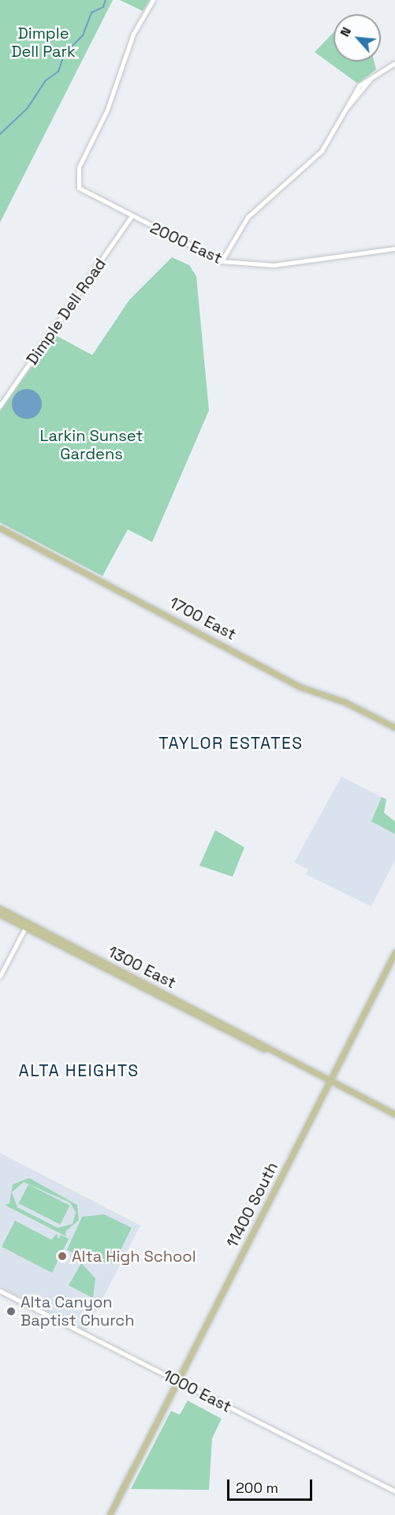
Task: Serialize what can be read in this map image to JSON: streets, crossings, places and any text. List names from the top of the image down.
{
  "streets": {
    "main road": ["1700 East", "1300 East", "11400 South"],
    "street": ["2000 East", "Dimple Dell Road", "1000 East"]
  },
  "crossings": [
    ["2000 East", "Dimple Dell Road"],
    ["1300 East", "11400 South"],
    ["11400 South", "1000 East"]
  ],
  "districts": ["TAYLOR ESTATES", "ALTA HEIGHTS"],
  "parks": ["Dimple Dell Park", "Larkin Sunset Gardens"],
  "places": ["Alta High School", "Alta Canyon Baptist Church"],
  "scale_bar": "200 m",
  "north": "top left"
}
